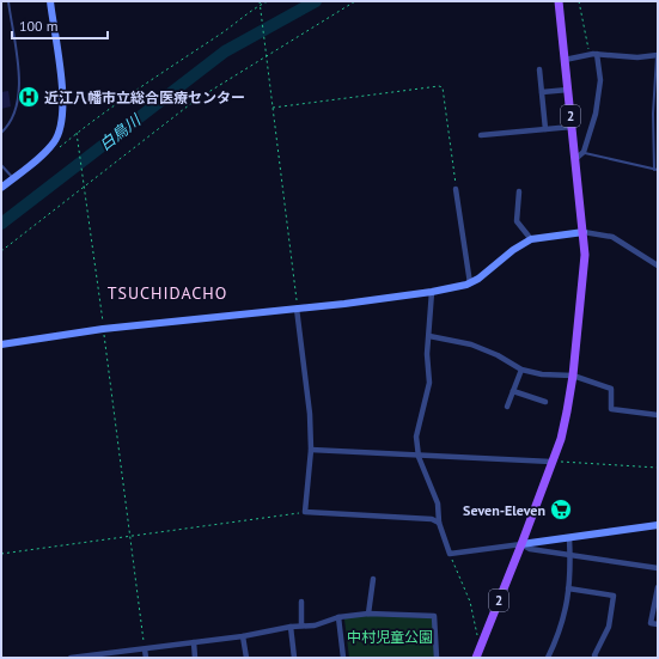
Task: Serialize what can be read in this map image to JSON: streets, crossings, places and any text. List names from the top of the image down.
{
  "streets": {
    "main road": ["2"]
  },
  "districts": ["TSUCHIDACHO"],
  "water": ["白鳥川"],
  "parks": ["中村児童公園"],
  "places": {
    "hospital": ["近江八幡市立総合医療センター"],
    "supermarket": ["Seven-Eleven"]
  },
  "scale_bar": "100 m"
}
